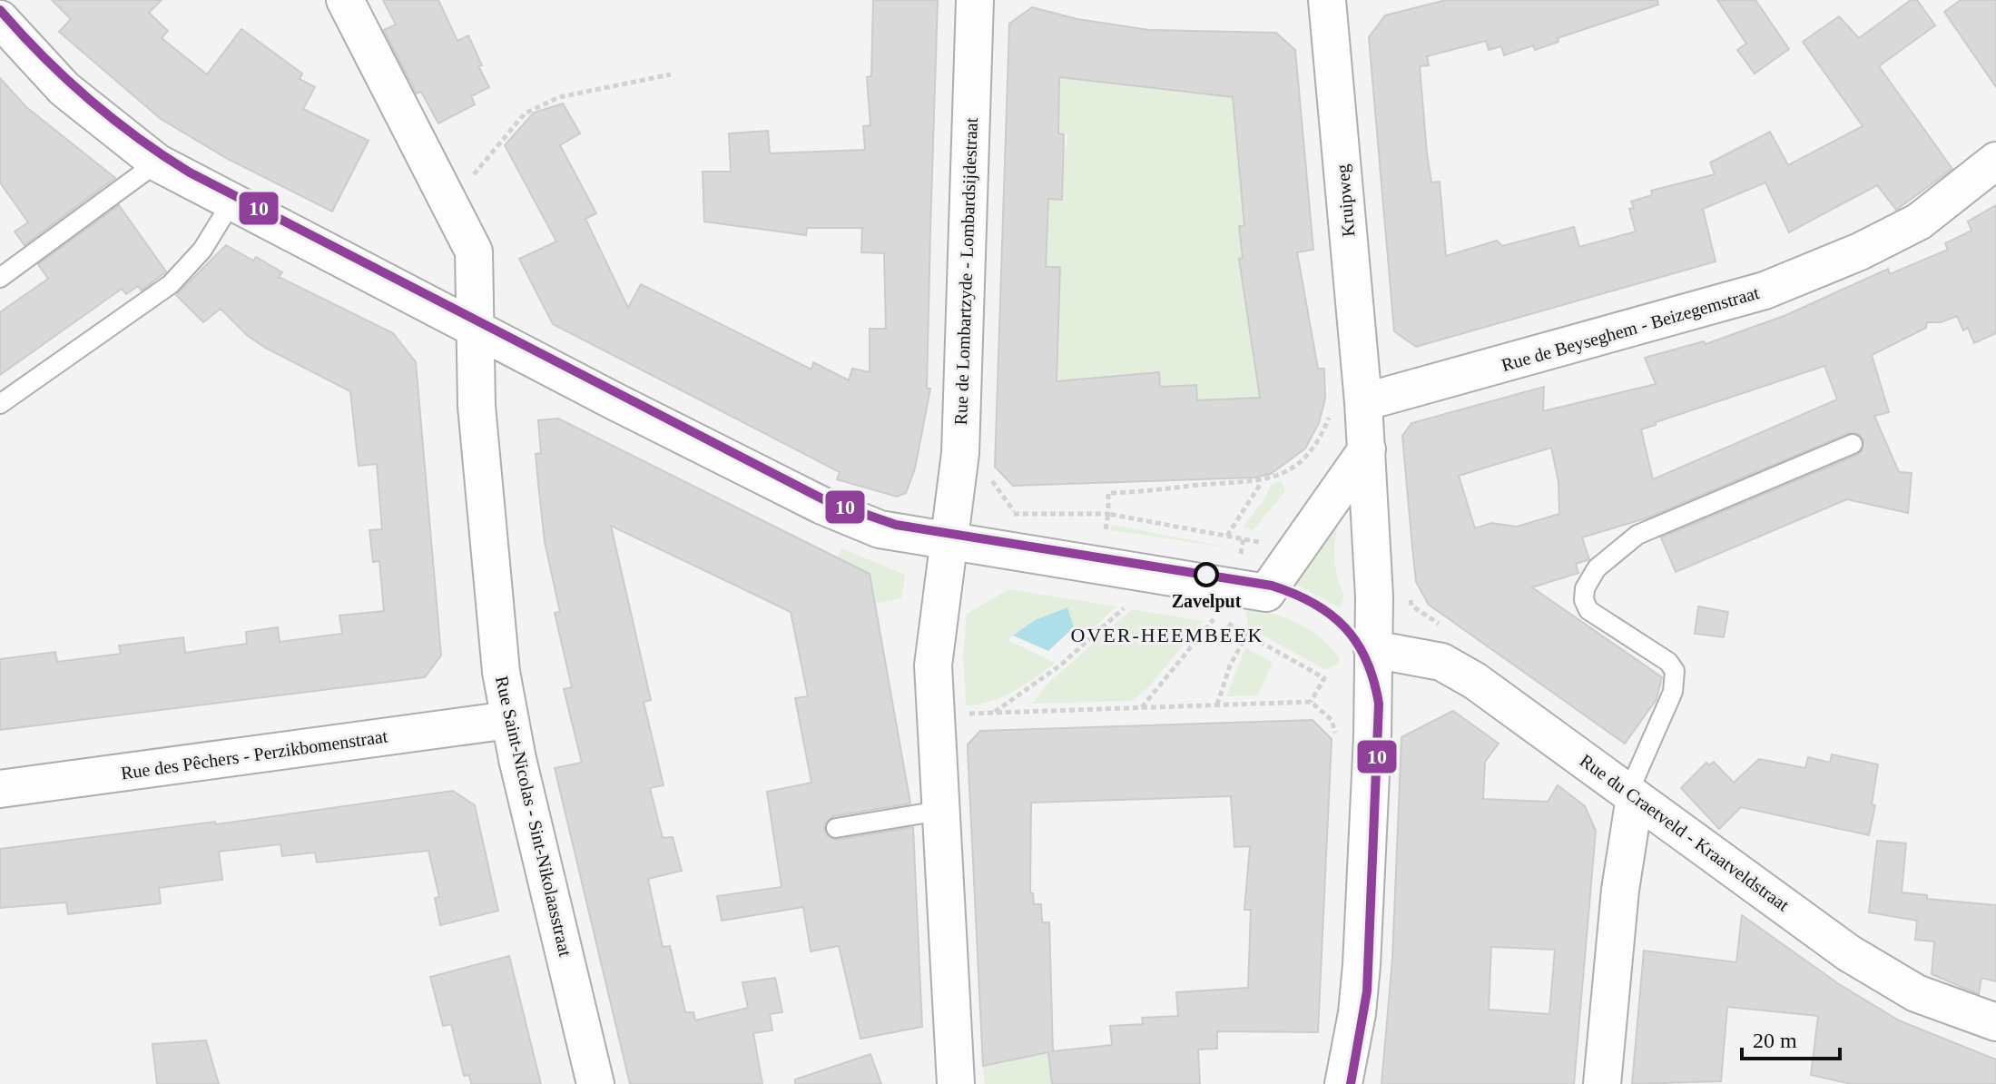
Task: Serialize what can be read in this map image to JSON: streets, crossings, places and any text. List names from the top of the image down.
{
  "streets": {
    "street": [
      "Kruipweg",
      "Rue de Lombartzyde - Lombardsijdestraat",
      "Rue de Beyseghem - Beizegemstraat",
      "Rue des Pêchers - Perzikbomenstraat",
      "Rue Saint-Nicolas - Sint-Nikolaasstraat",
      "Rue du Craetveld - Kraatveldstraat"
    ]
  },
  "crossings": [
    ["Kruipweg", "Rue de Beyseghem - Beizegemstraat"],
    ["Kruipweg", "Rue du Craetveld - Kraatveldstraat"],
    ["Rue des Pêchers - Perzikbomenstraat", "Rue Saint-Nicolas - Sint-Nikolaasstraat"]
  ],
  "districts": ["OVER-HEEMBEEK"],
  "places": ["Zavelput"],
  "lines": ["transit line 10"],
  "scale_bar": "20 m"
}
